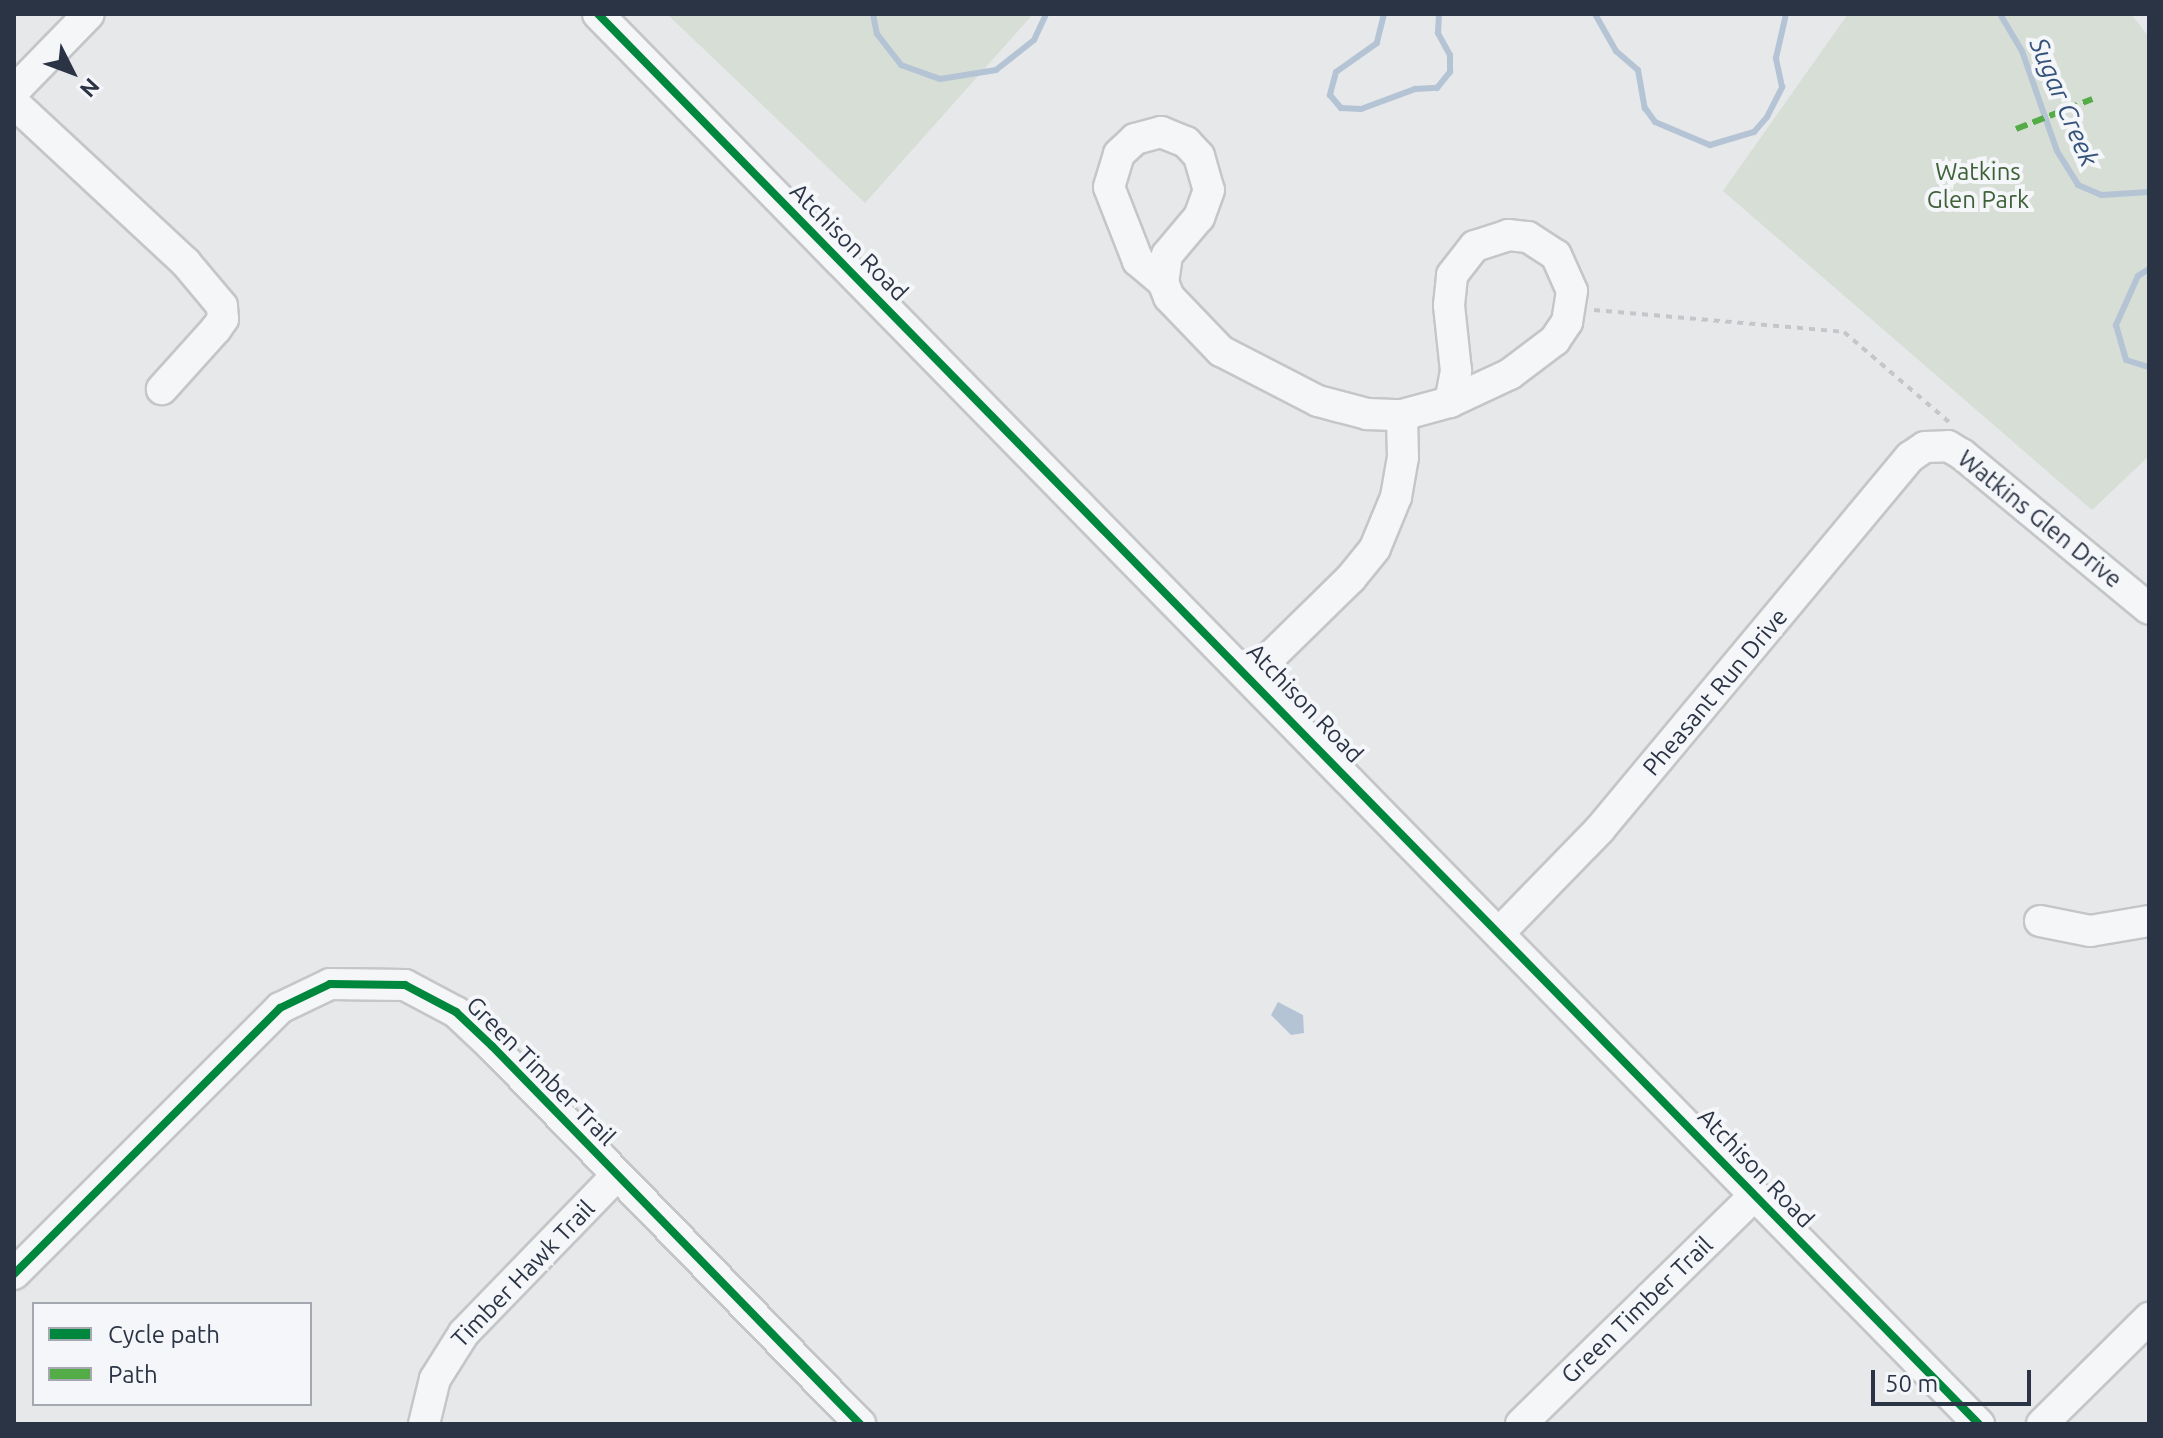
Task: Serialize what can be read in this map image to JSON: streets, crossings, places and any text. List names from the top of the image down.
{
  "streets": {
    "street": [
      "Atchison Road",
      "Watkins Glen Drive",
      "Pheasant Run Drive",
      "Green Timber Trail",
      "Timber Hawk Trail"
    ]
  },
  "crossings": [
    ["Atchison Road", "Pheasant Run Drive"],
    ["Atchison Road", "Green Timber Trail"],
    ["Watkins Glen Drive", "Pheasant Run Drive"],
    ["Green Timber Trail", "Timber Hawk Trail"]
  ],
  "water": ["Sugar Creek"],
  "parks": ["Watkins Glen Park"],
  "legend": ["Cycle path", "Path"],
  "scale_bar": "50 m",
  "north": "bottom right"
}
